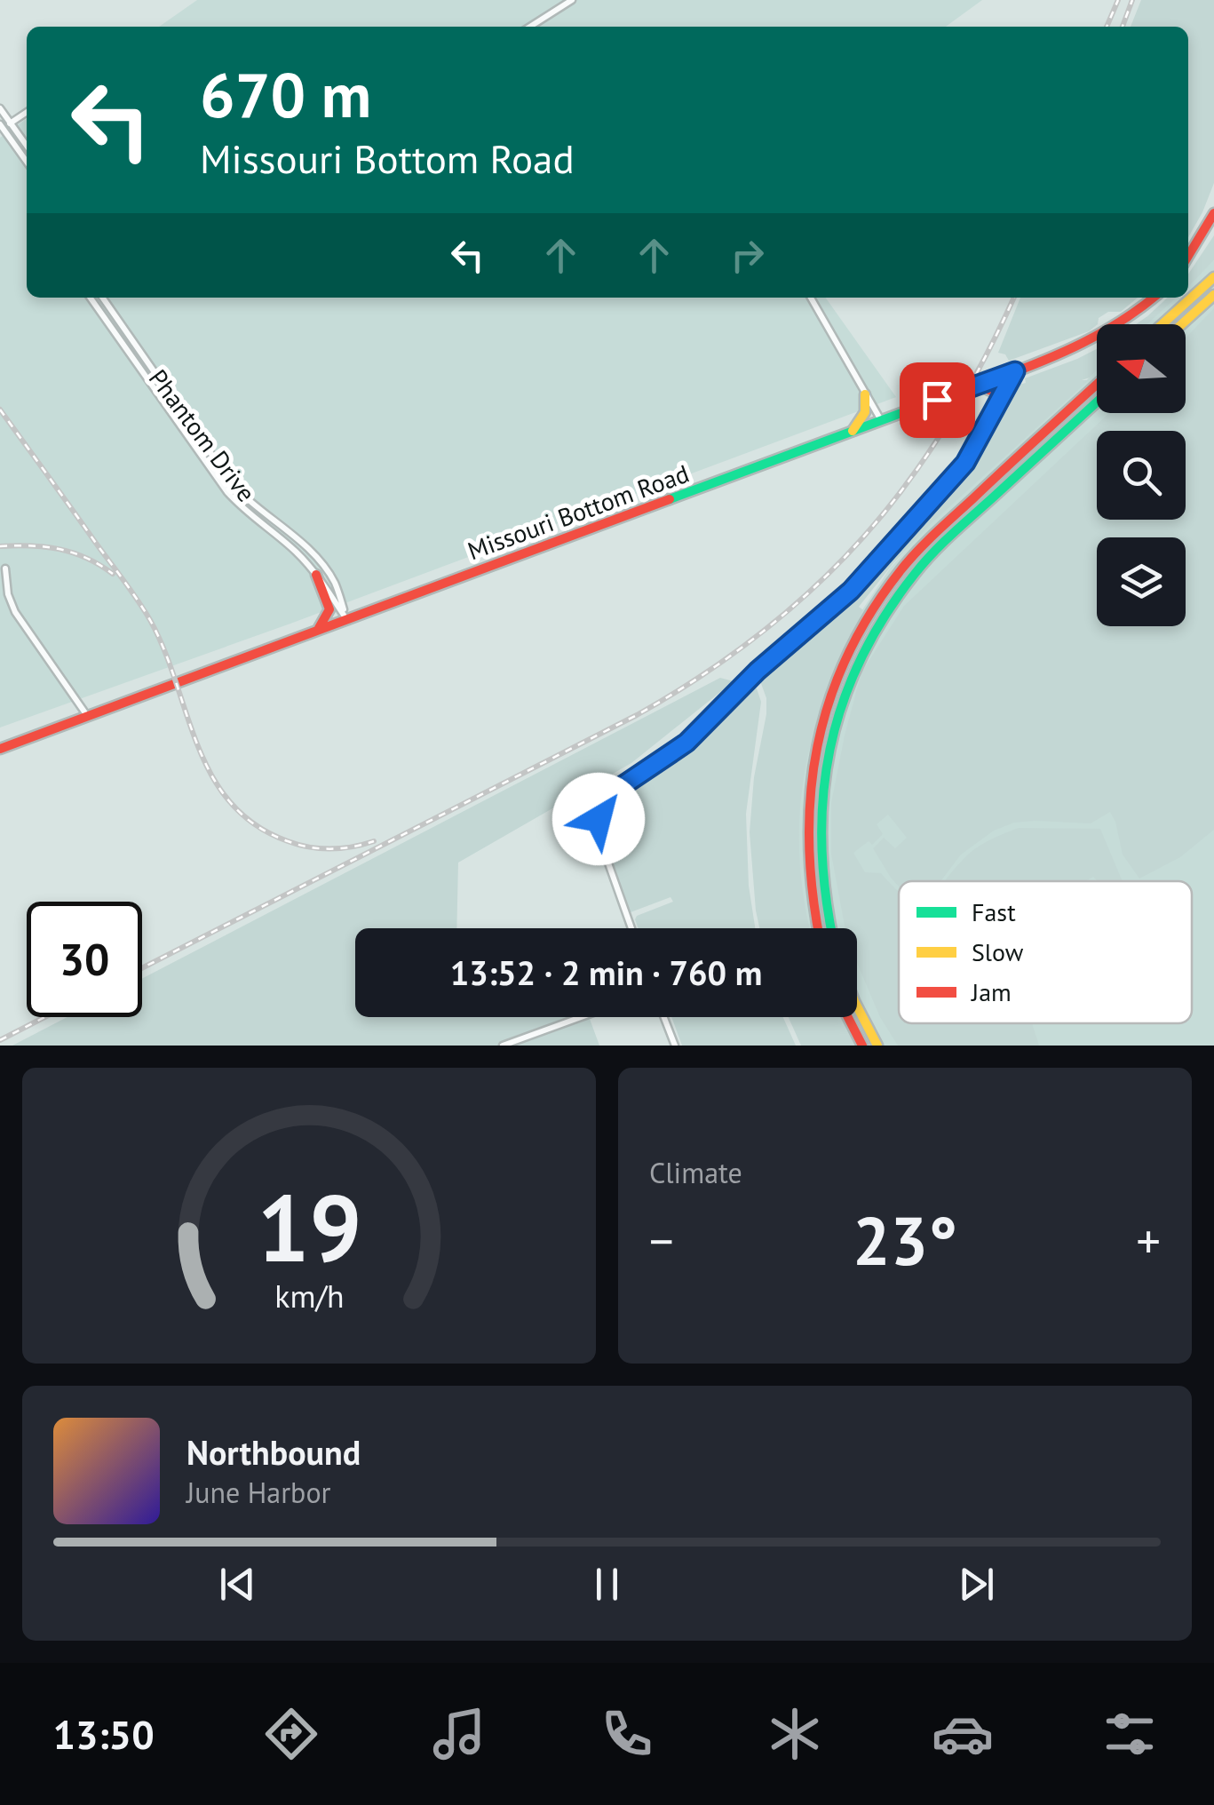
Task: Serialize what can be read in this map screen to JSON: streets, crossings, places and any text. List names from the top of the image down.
{
  "streets": {
    "main road": ["Missouri Bottom Road"],
    "street": ["Phantom Drive"]
  },
  "crossings": [
    ["Phantom Drive", "Missouri Bottom Road"]
  ],
  "legend": ["Fast", "Slow", "Jam"],
  "north": "left",
  "page": {
    "turn": ["670 m", "Missouri Bottom Road"],
    "limit": "30",
    "trip": "13:52 · 2 min · 760 m",
    "tile": "Climate",
    "heat": ["−", "23°", "+"],
    "song": ["Northbound", "June Harbor"],
    "tabs": "13:50",
    "gauge": ["19", "km/h"]
  }
}
